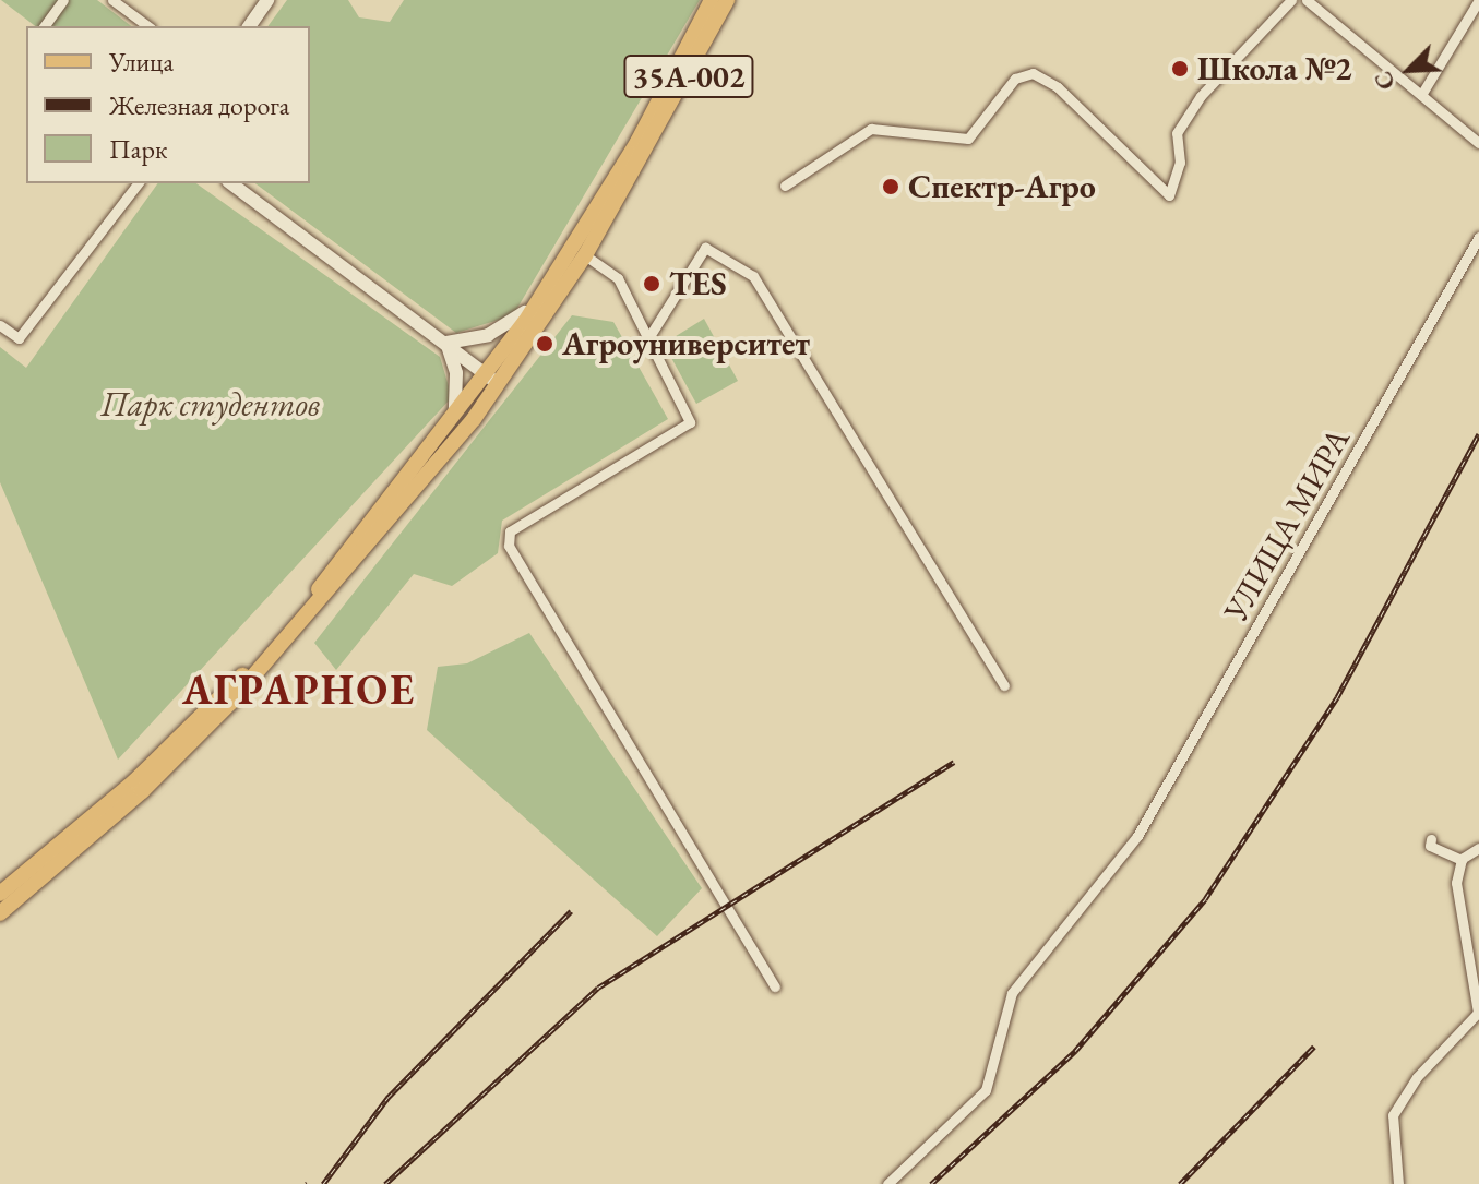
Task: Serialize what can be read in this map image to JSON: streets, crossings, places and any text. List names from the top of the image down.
{
  "streets": {
    "main road": ["35А-002"],
    "street": ["УЛИЦА МИРА"]
  },
  "districts": ["АГРАРНОЕ"],
  "parks": ["Парк студентов"],
  "places": [
    "Школа №2",
    "Спектр-Агро",
    "TES",
    "Агроуниверситет"
  ],
  "legend": ["Улица", "Железная дорога", "Парк"],
  "north": "bottom left"
}
